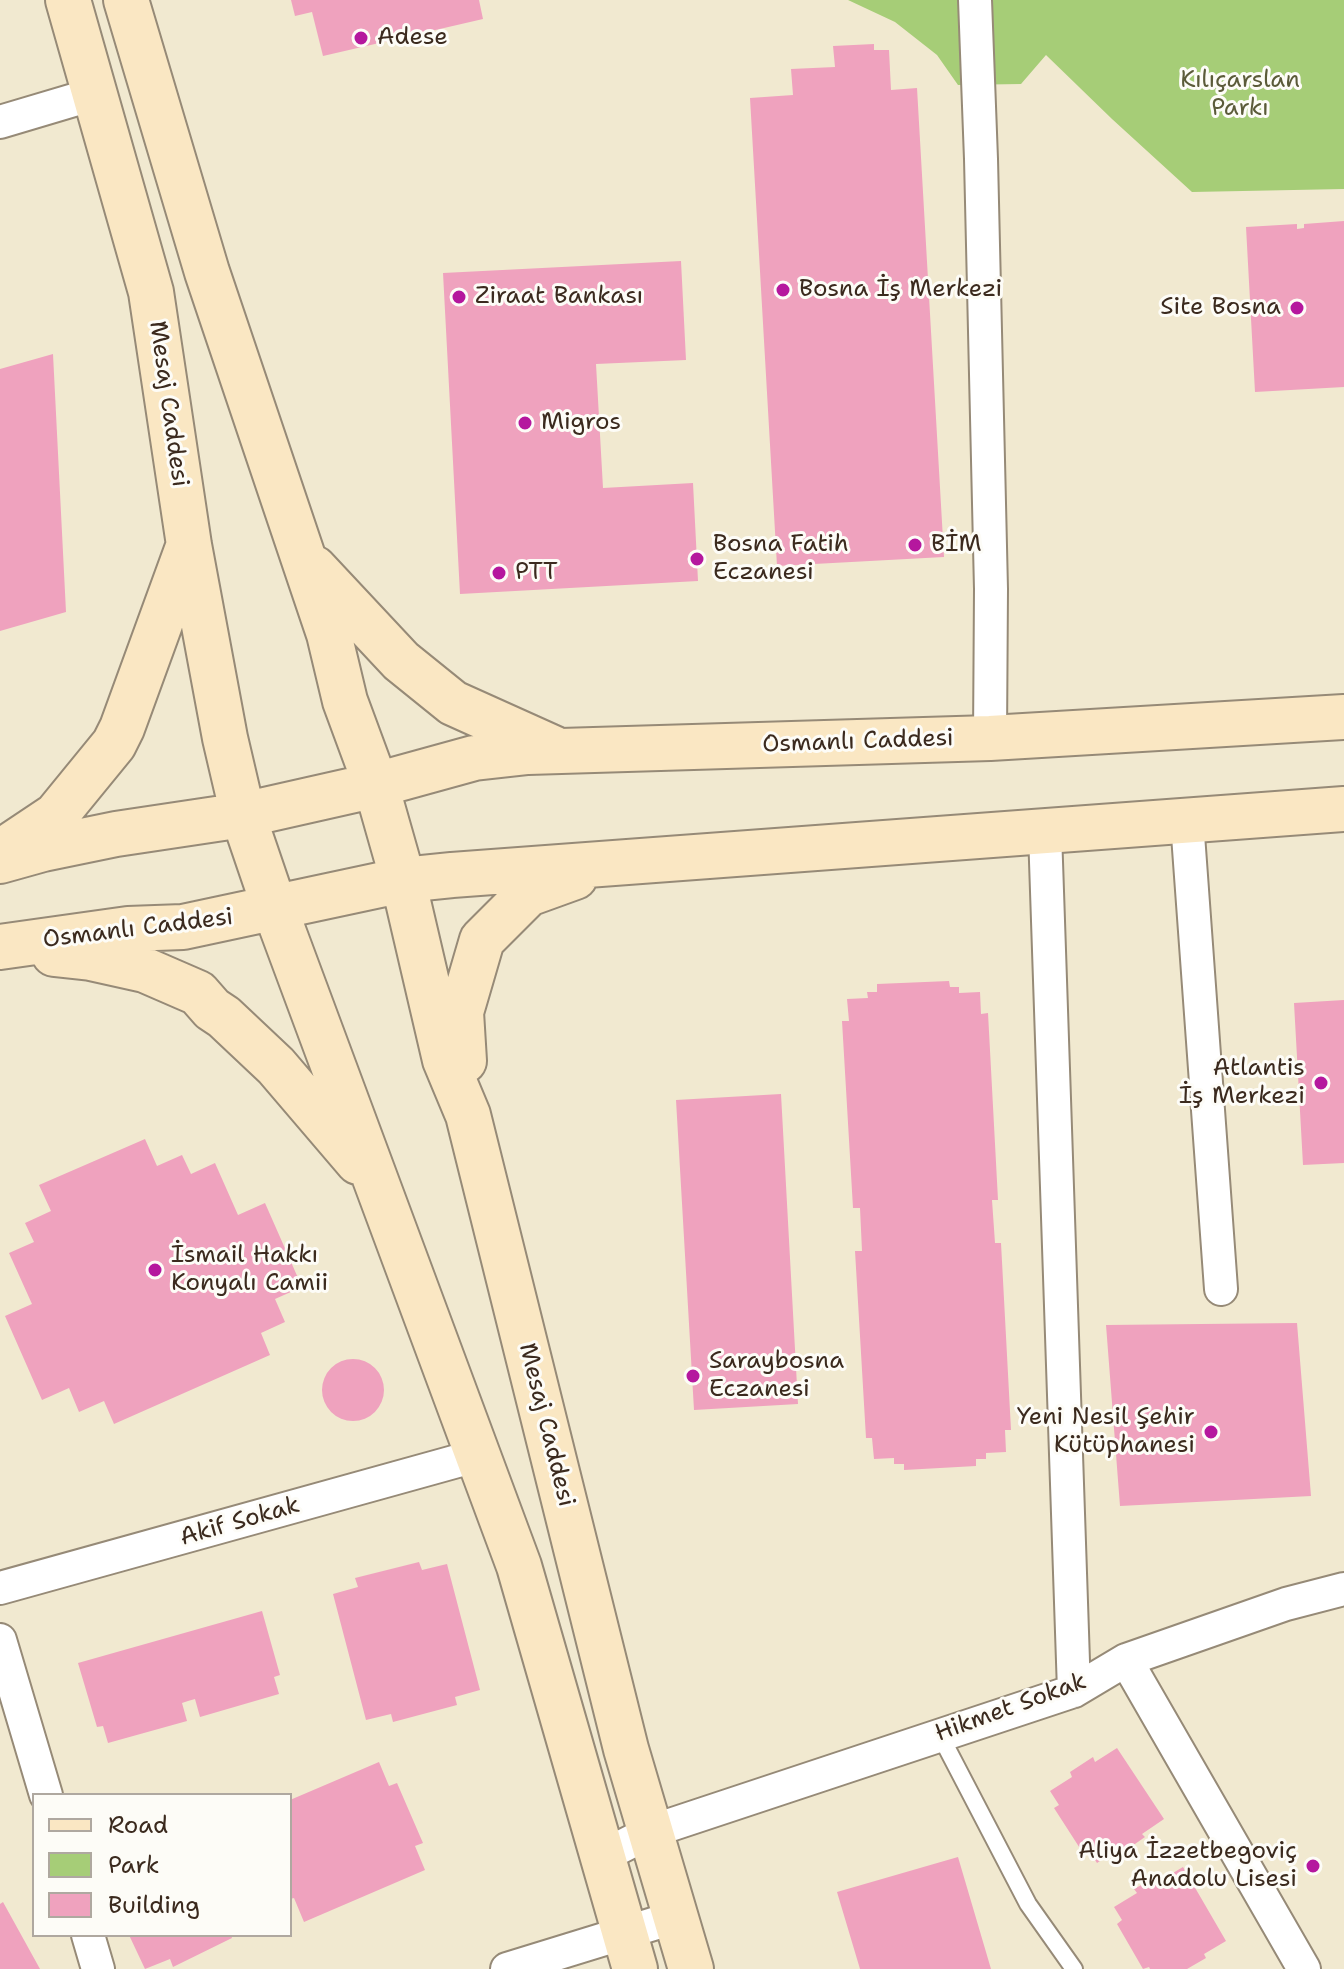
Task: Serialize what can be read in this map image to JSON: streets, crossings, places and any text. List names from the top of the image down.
{
  "streets": {
    "street": [
      "Mesaj Caddesi",
      "Osmanlı Caddesi",
      "Akif Sokak",
      "Hikmet Sokak"
    ]
  },
  "crossings": [
    ["Mesaj Caddesi", "Osmanlı Caddesi"],
    ["Mesaj Caddesi", "Hikmet Sokak"]
  ],
  "parks": ["Kılıçarslan Parkı"],
  "places": [
    "Adese",
    "Bosna İş Merkezi",
    "Ziraat Bankası",
    "Site Bosna",
    "Migros",
    "BİM",
    "Bosna Fatih Eczanesi",
    "PTT",
    "Atlantis İş Merkezi",
    "İsmail Hakkı Konyalı Camii",
    "Saraybosna Eczanesi",
    "Yeni Nesil Şehir Kütüphanesi",
    "Aliya İzzetbegoviç Anadolu Lisesi"
  ],
  "legend": ["Road", "Park", "Building"]
}
